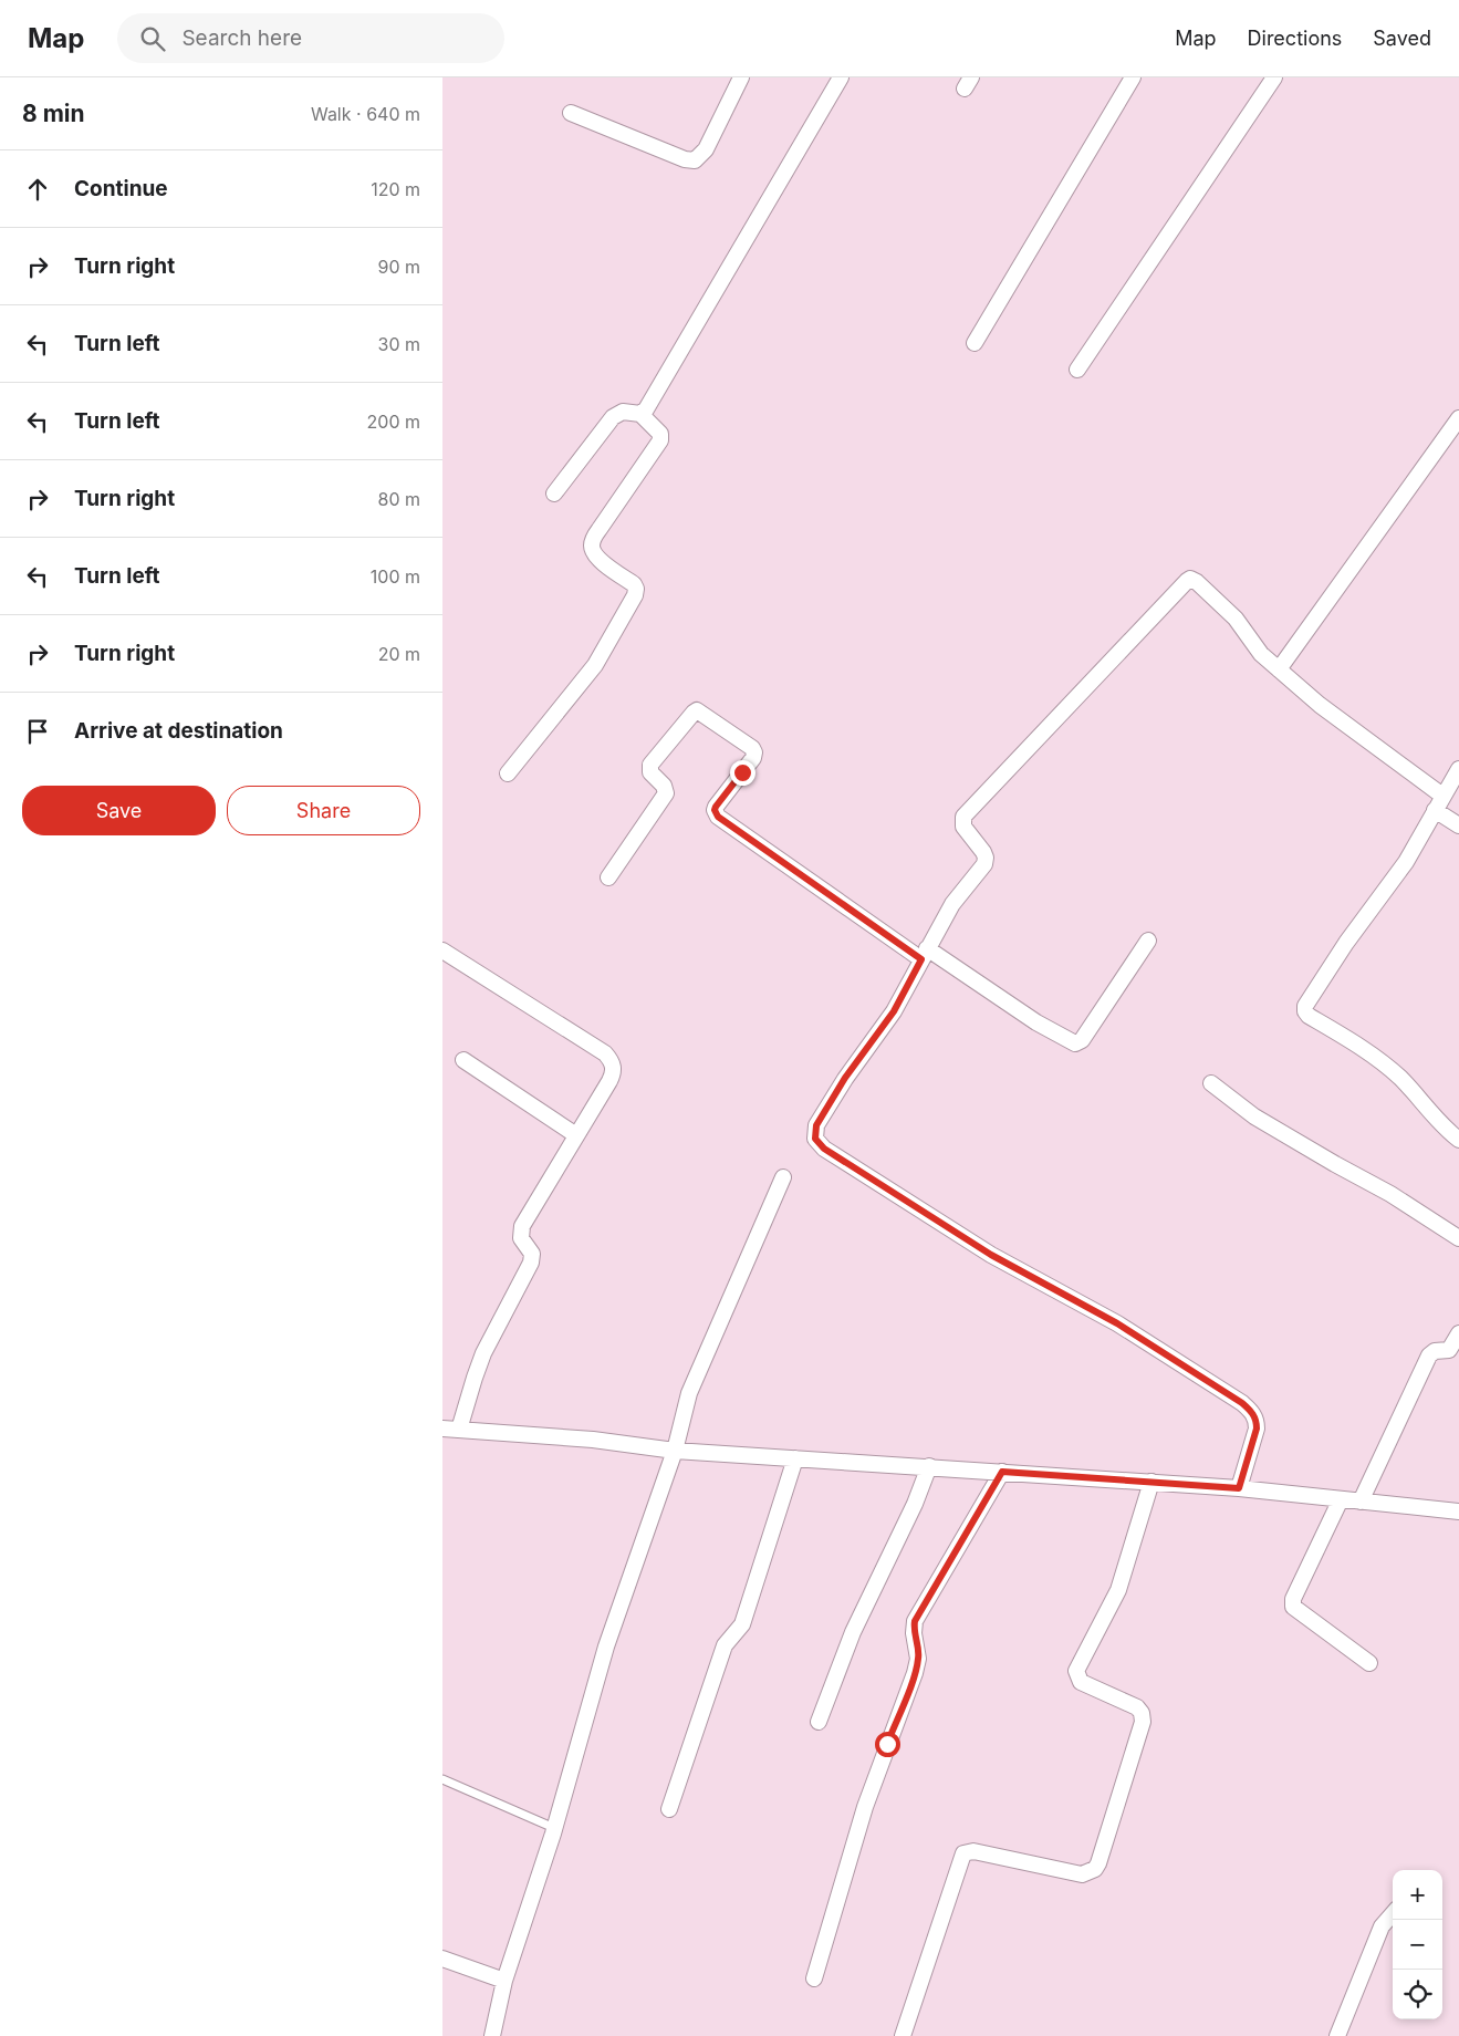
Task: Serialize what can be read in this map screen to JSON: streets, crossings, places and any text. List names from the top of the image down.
{
  "page": {
    "header": "Map",
    "search": "Search here",
    "nav": ["Map", "Directions", "Saved"],
    "heading": ["8 min", "Walk · 640 m"],
    "list": [
      ["Continue", "120 m"],
      ["Turn right", "90 m"],
      ["Turn left", "30 m"],
      ["Turn left", "200 m"],
      ["Turn right", "80 m"],
      ["Turn left", "100 m"],
      ["Turn right", "20 m"],
      "Arrive at destination"
    ],
    "buttons": ["Save", "Share"],
    "map_buttons": ["+", "−"]
  }
}
